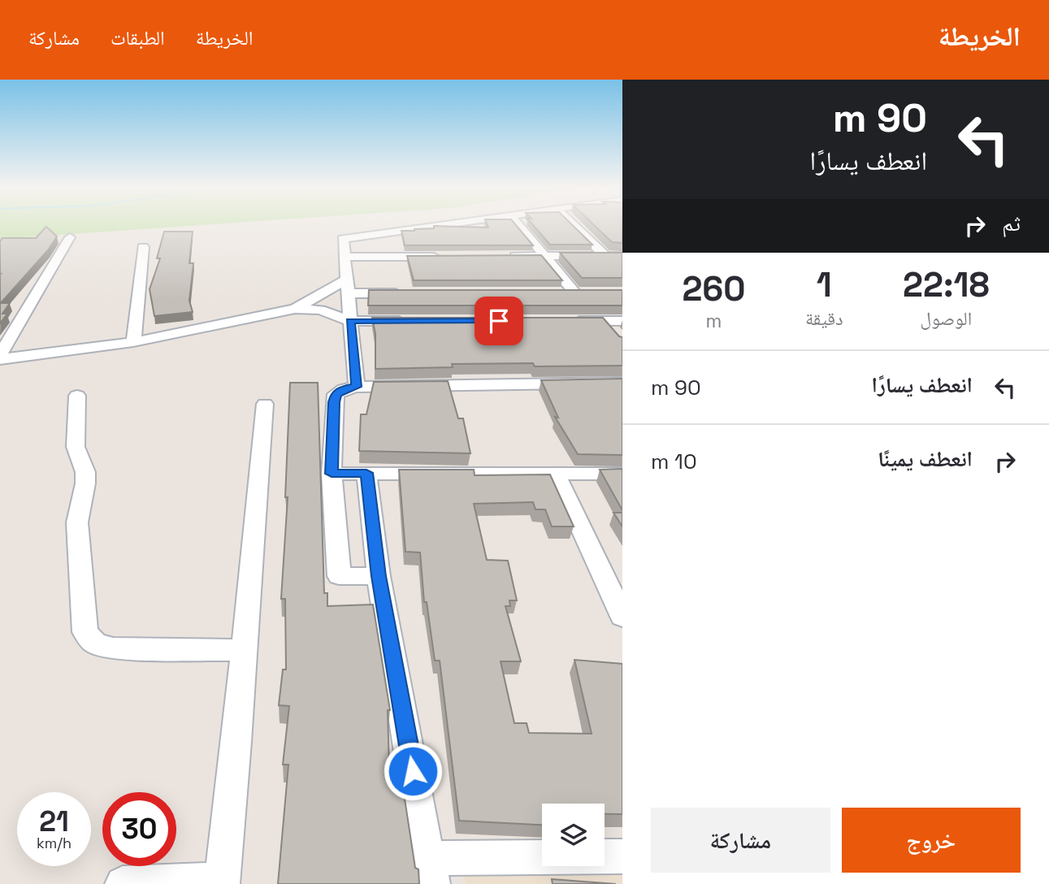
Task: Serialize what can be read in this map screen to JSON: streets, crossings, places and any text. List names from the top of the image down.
{
  "page": {
    "header": "الخريطة",
    "nav": ["الخريطة", "الطبقات", "مشاركة"],
    "turn": ["90 m", "انعطف يسارًا"],
    "then": "ثم",
    "eta": [
      "22:18",
      "الوصول",
      "1",
      "دقيقة",
      "260",
      "m"
    ],
    "list": [
      {
        "name": "انعطف يسارًا",
        "value": "90 m"
      },
      {
        "name": "انعطف يمينًا",
        "value": "10 m"
      }
    ],
    "speed": "21 km/h",
    "limit": "30",
    "buttons": ["خروج", "مشاركة"]
  }
}
